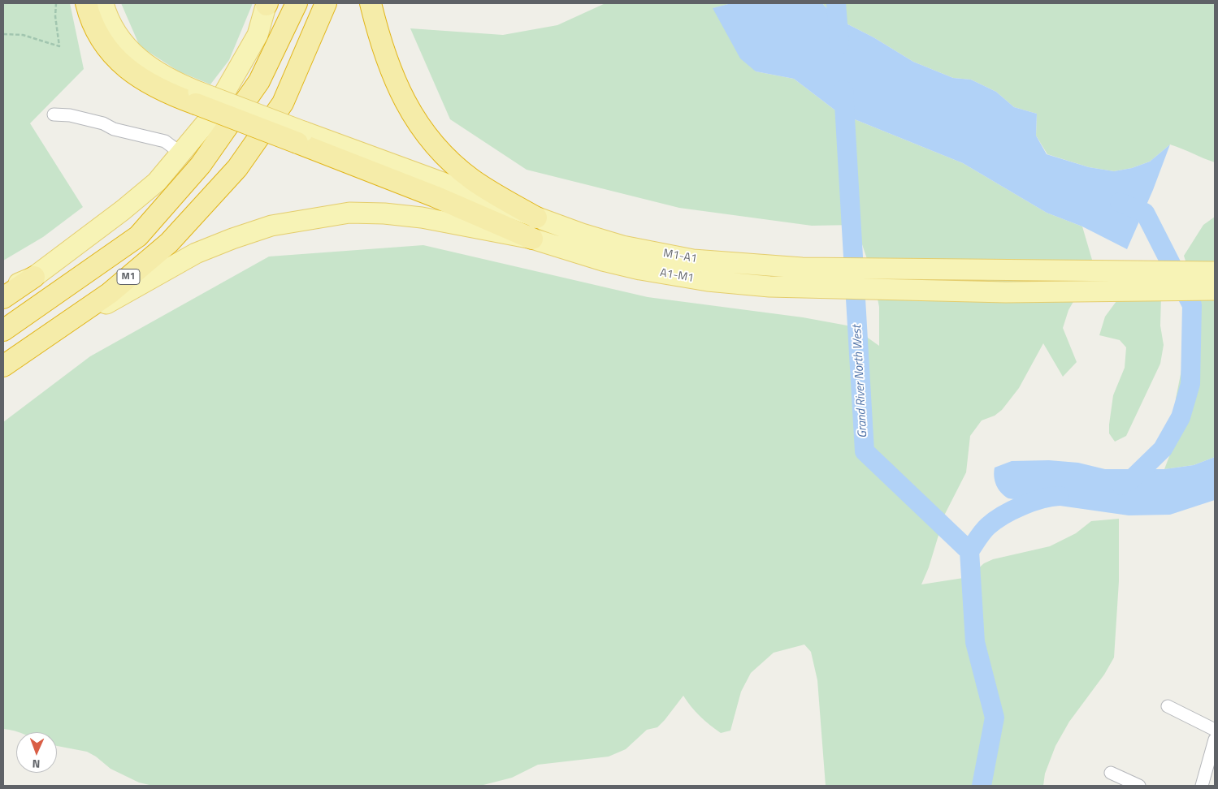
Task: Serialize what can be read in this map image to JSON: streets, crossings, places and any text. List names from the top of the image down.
{
  "streets": {
    "highway": ["M1"],
    "main road": ["M1-A1", "A1-M1"]
  },
  "crossings": [
    ["M1-A1", "A1-M1"]
  ],
  "water": ["Grand River North West"],
  "north": "bottom"
}
